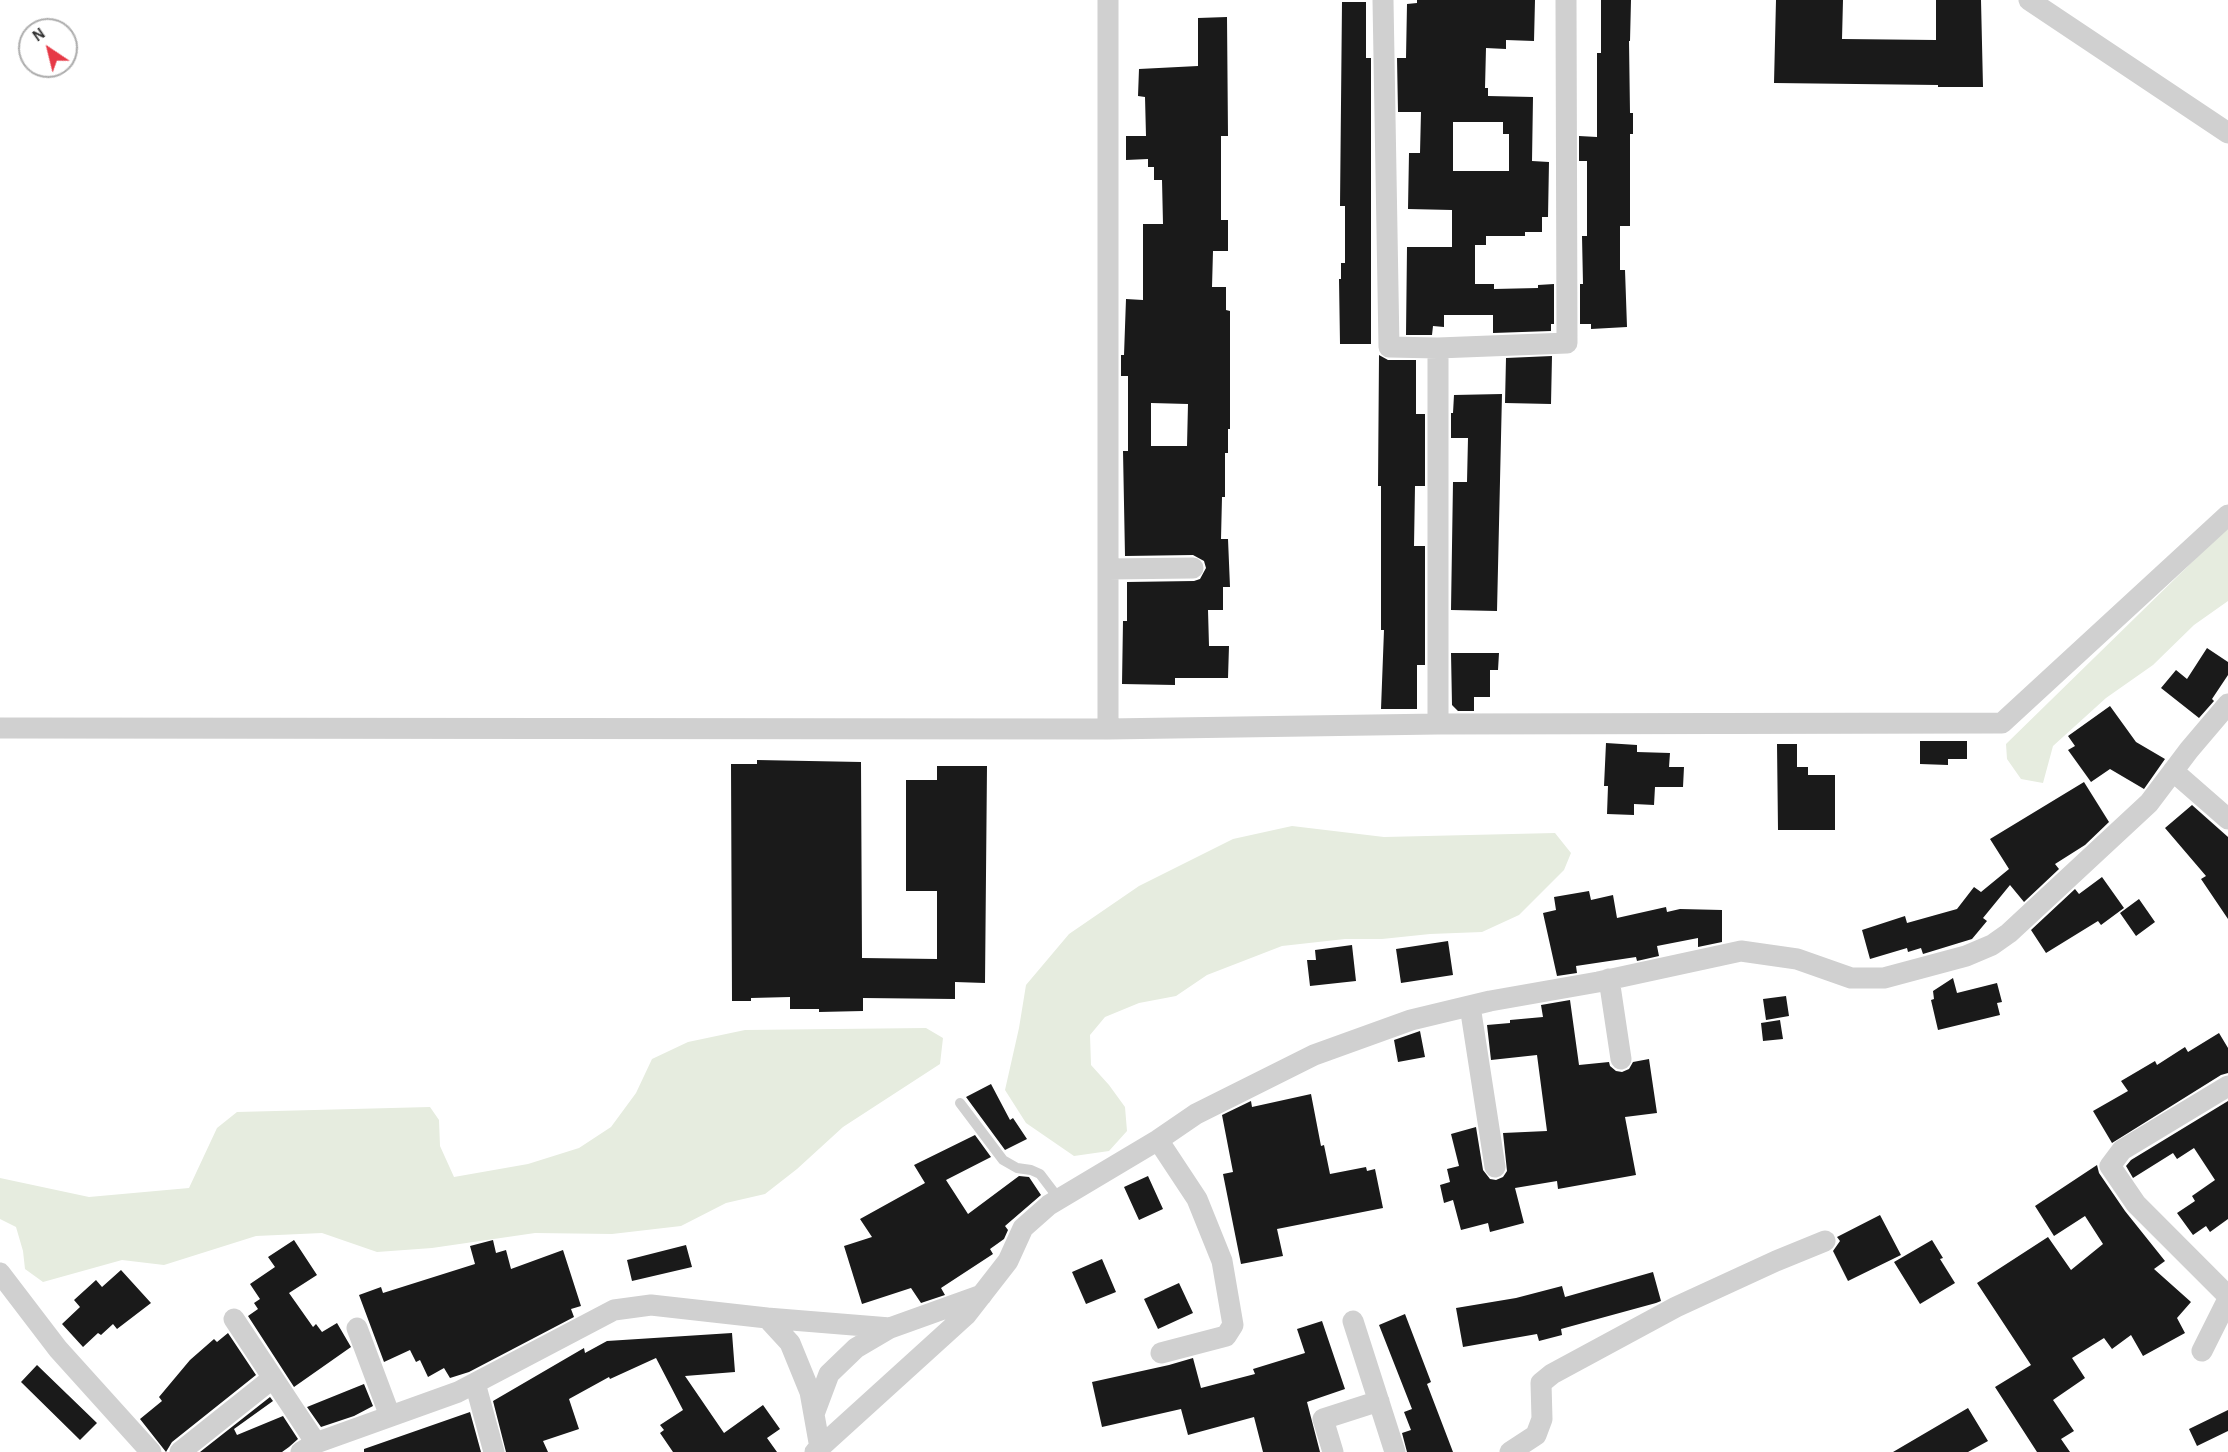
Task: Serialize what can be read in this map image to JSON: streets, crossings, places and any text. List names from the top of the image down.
{
  "north": "top left"
}
